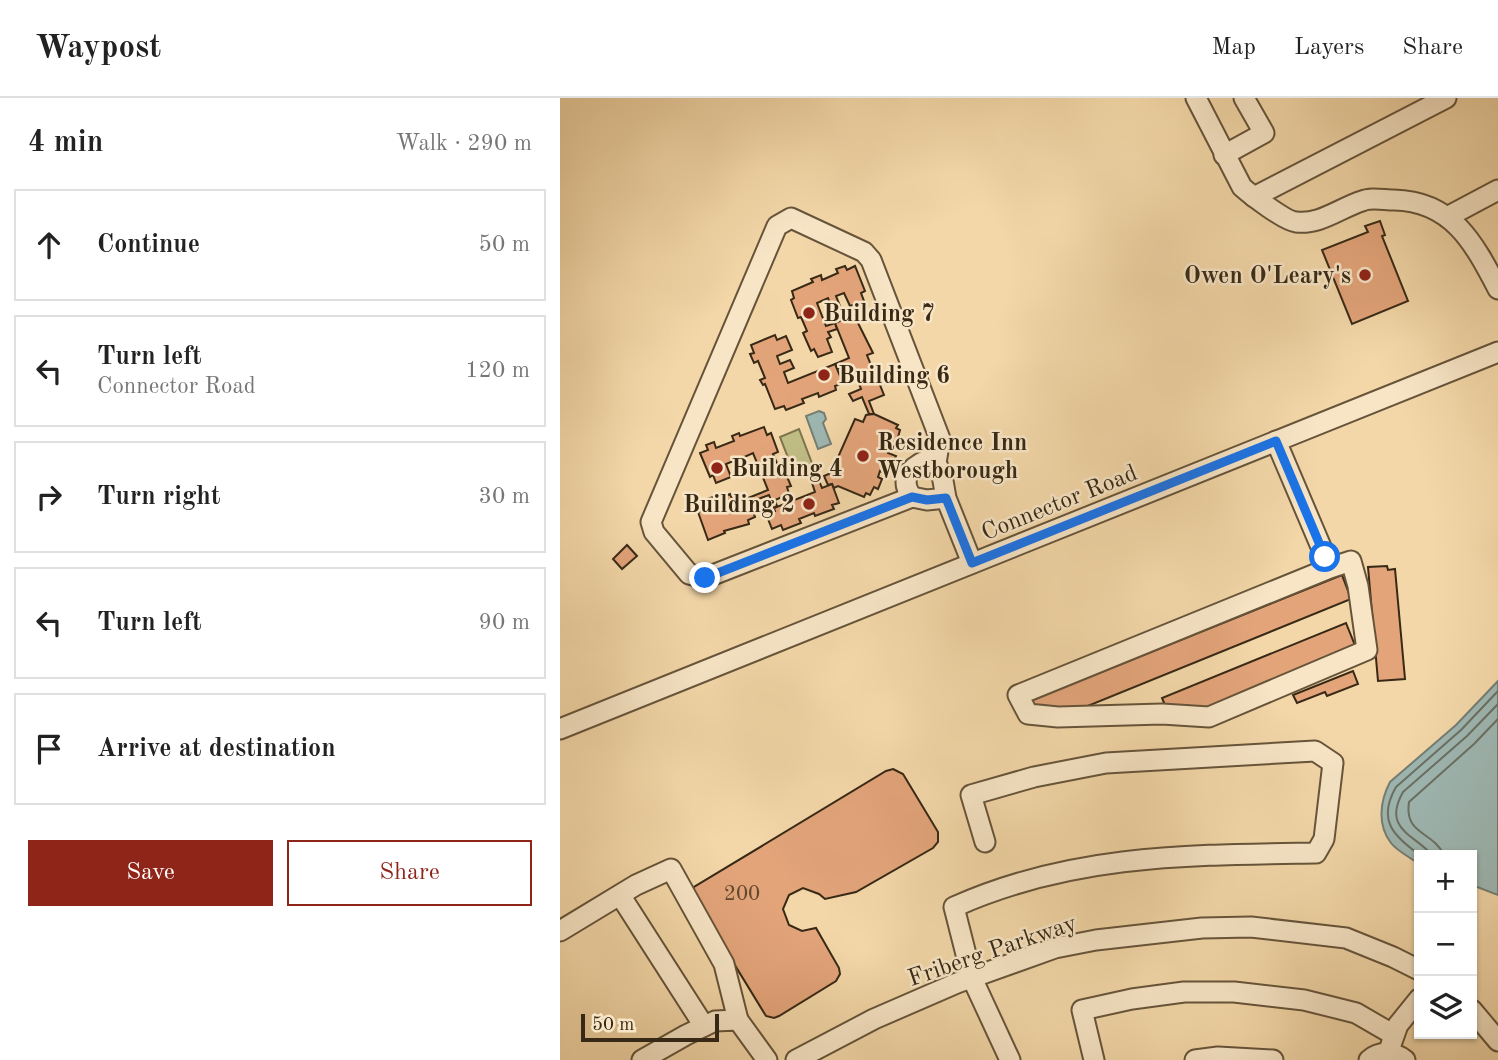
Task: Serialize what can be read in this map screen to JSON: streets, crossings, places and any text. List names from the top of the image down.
{
  "streets": {
    "street": ["Connector Road", "Friberg Parkway"]
  },
  "places": [
    "Owen O'Leary's",
    "Building 7",
    "Building 6",
    "Residence Inn Westborough",
    "Building 4",
    "Building 2"
  ],
  "house_numbers": ["200"],
  "scale_bar": "50 m",
  "page": {
    "header": "Waypost",
    "nav": ["Map", "Layers", "Share"],
    "heading": ["4 min", "Walk · 290 m"],
    "list": [
      ["Continue", "50 m"],
      ["Turn left", "Connector Road", "120 m"],
      ["Turn right", "30 m"],
      ["Turn left", "90 m"],
      "Arrive at destination"
    ],
    "buttons": ["Save", "Share"],
    "map_buttons": ["+", "−"],
    "scale": "50 m"
  }
}
